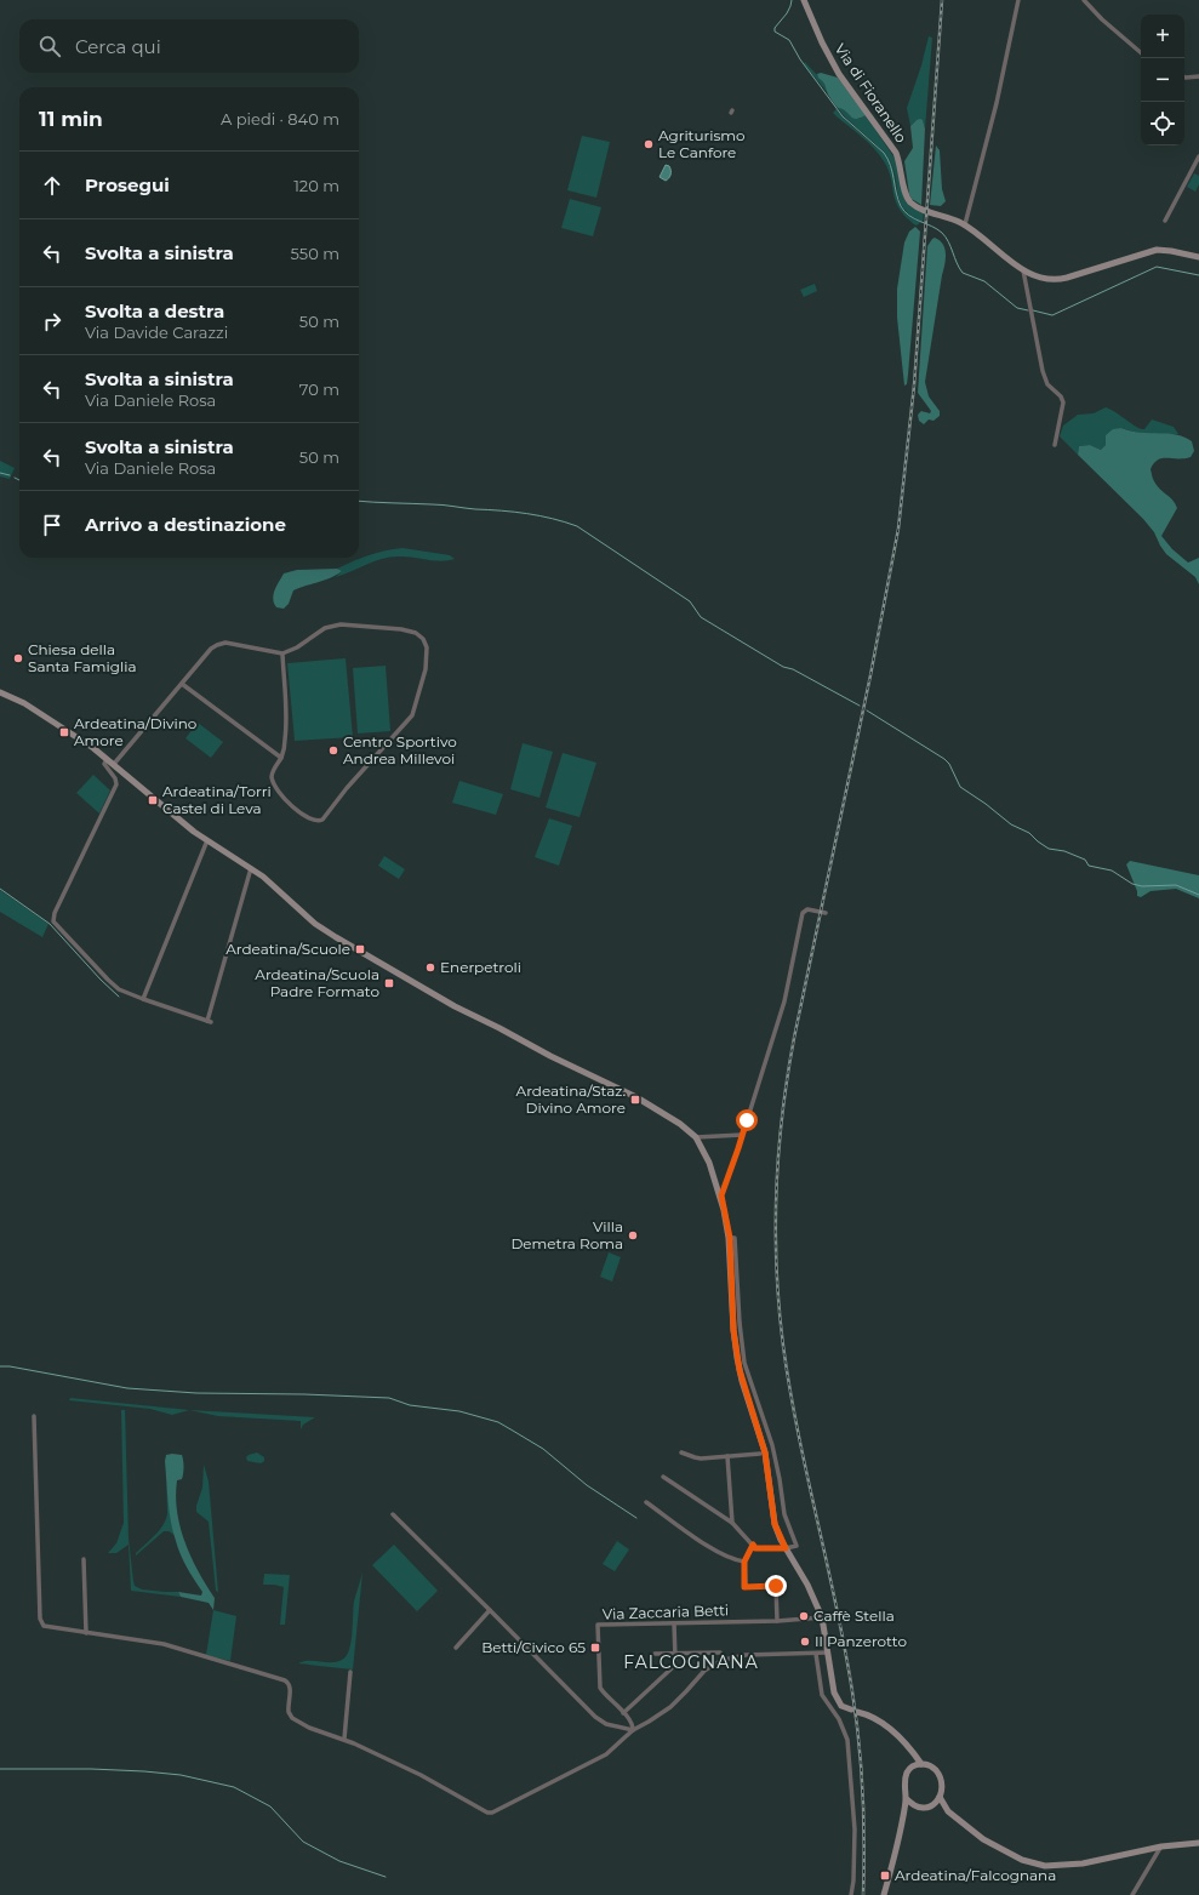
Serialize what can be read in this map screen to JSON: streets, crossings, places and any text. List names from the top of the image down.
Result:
{
  "streets": {
    "main road": ["Via di Fioranello"],
    "street": ["Via Zaccaria Betti"]
  },
  "districts": ["FALCOGNANA"],
  "places": {
    "other": [
      "Agriturismo Le Canfore",
      "Chiesa della Santa Famiglia",
      "Centro Sportivo Andrea Millevoi",
      "Enerpetroli",
      "Villa Demetra Roma",
      "Caffè Stella",
      "Il Panzerotto"
    ],
    "transit": [
      "Ardeatina/Divino Amore",
      "Ardeatina/Torri Castel di Leva",
      "Ardeatina/Scuole",
      "Ardeatina/Scuola Padre Formato",
      "Ardeatina/Staz. Divino Amore",
      "Betti/Civico 65",
      "Ardeatina/Falcognana"
    ]
  },
  "page": {
    "map_buttons": ["+", "−"],
    "search": "Cerca qui",
    "heading": ["11 min", "A piedi · 840 m"],
    "list": [
      ["Prosegui", "120 m"],
      ["Svolta a sinistra", "550 m"],
      ["Svolta a destra", "Via Davide Carazzi", "50 m"],
      ["Svolta a sinistra", "Via Daniele Rosa", "70 m"],
      ["Svolta a sinistra", "Via Daniele Rosa", "50 m"],
      "Arrivo a destinazione"
    ]
  }
}
